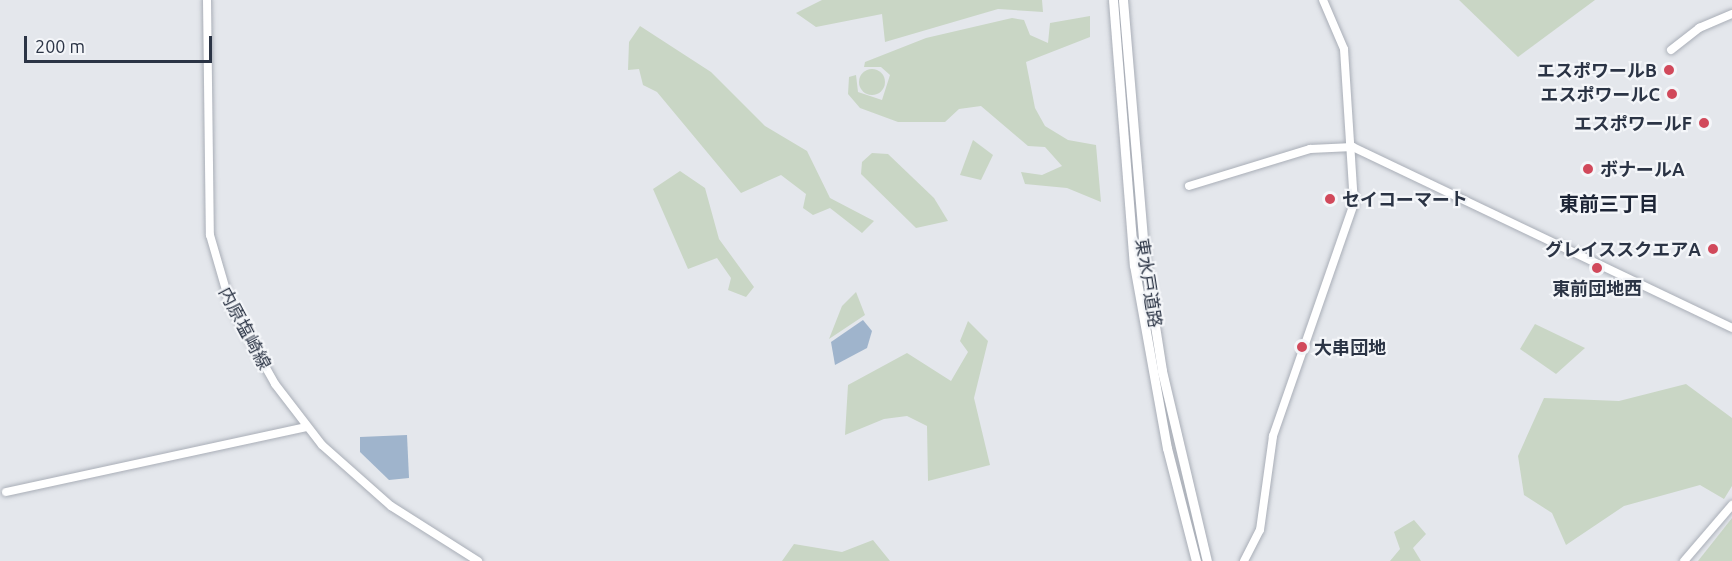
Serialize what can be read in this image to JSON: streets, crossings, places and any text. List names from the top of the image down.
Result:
{
  "streets": {
    "highway": ["東水戸道路"],
    "main road": ["内原塩崎線"]
  },
  "districts": ["東前三丁目"],
  "places": [
    "エスポワールB",
    "エスポワールC",
    "エスポワールF",
    "ボナールA",
    "セイコーマート",
    "グレイススクエアA",
    "東前団地西",
    "大串団地"
  ],
  "scale_bar": "200 m"
}
